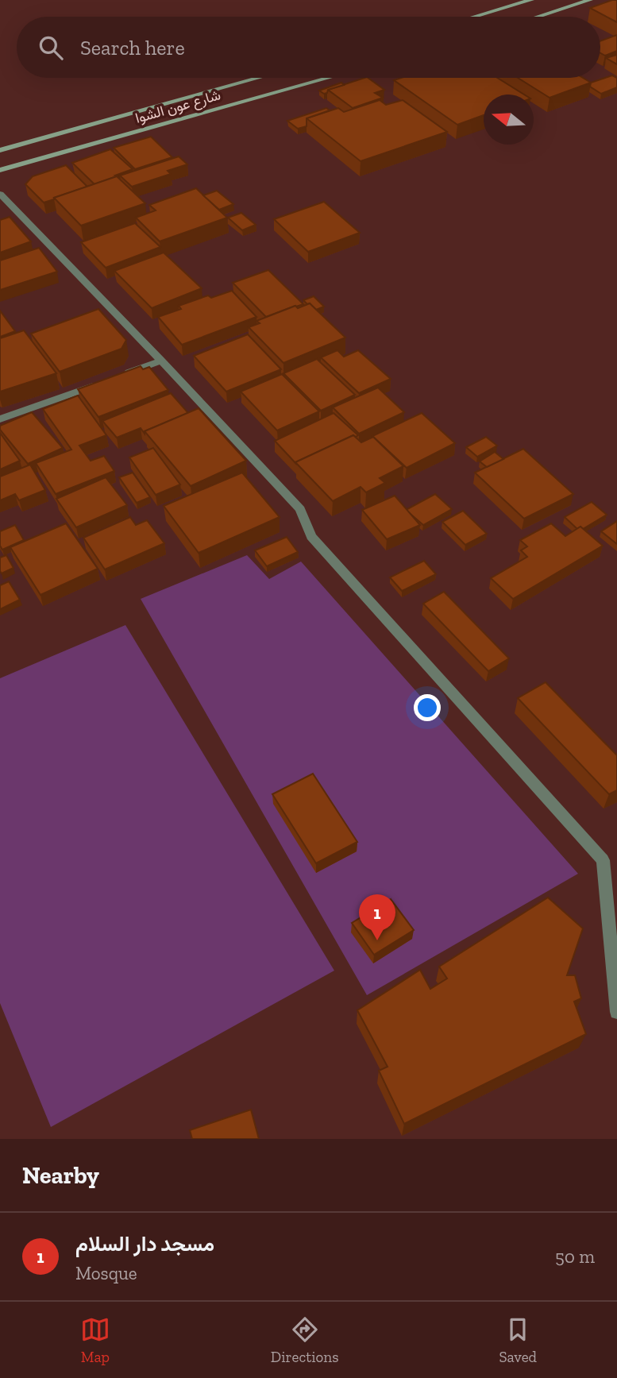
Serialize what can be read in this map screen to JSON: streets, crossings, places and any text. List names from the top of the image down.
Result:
{
  "streets": {
    "main road": ["شارع عون الشوا"]
  },
  "north": "left",
  "page": {
    "search": "Search here",
    "pins": "1",
    "heading": "Nearby",
    "list": [
      {
        "mark": "1",
        "name": "مسجد دار السلام",
        "note": "Mosque",
        "value": "50 m"
      }
    ],
    "nav": ["Map", "Directions", "Saved"]
  }
}
